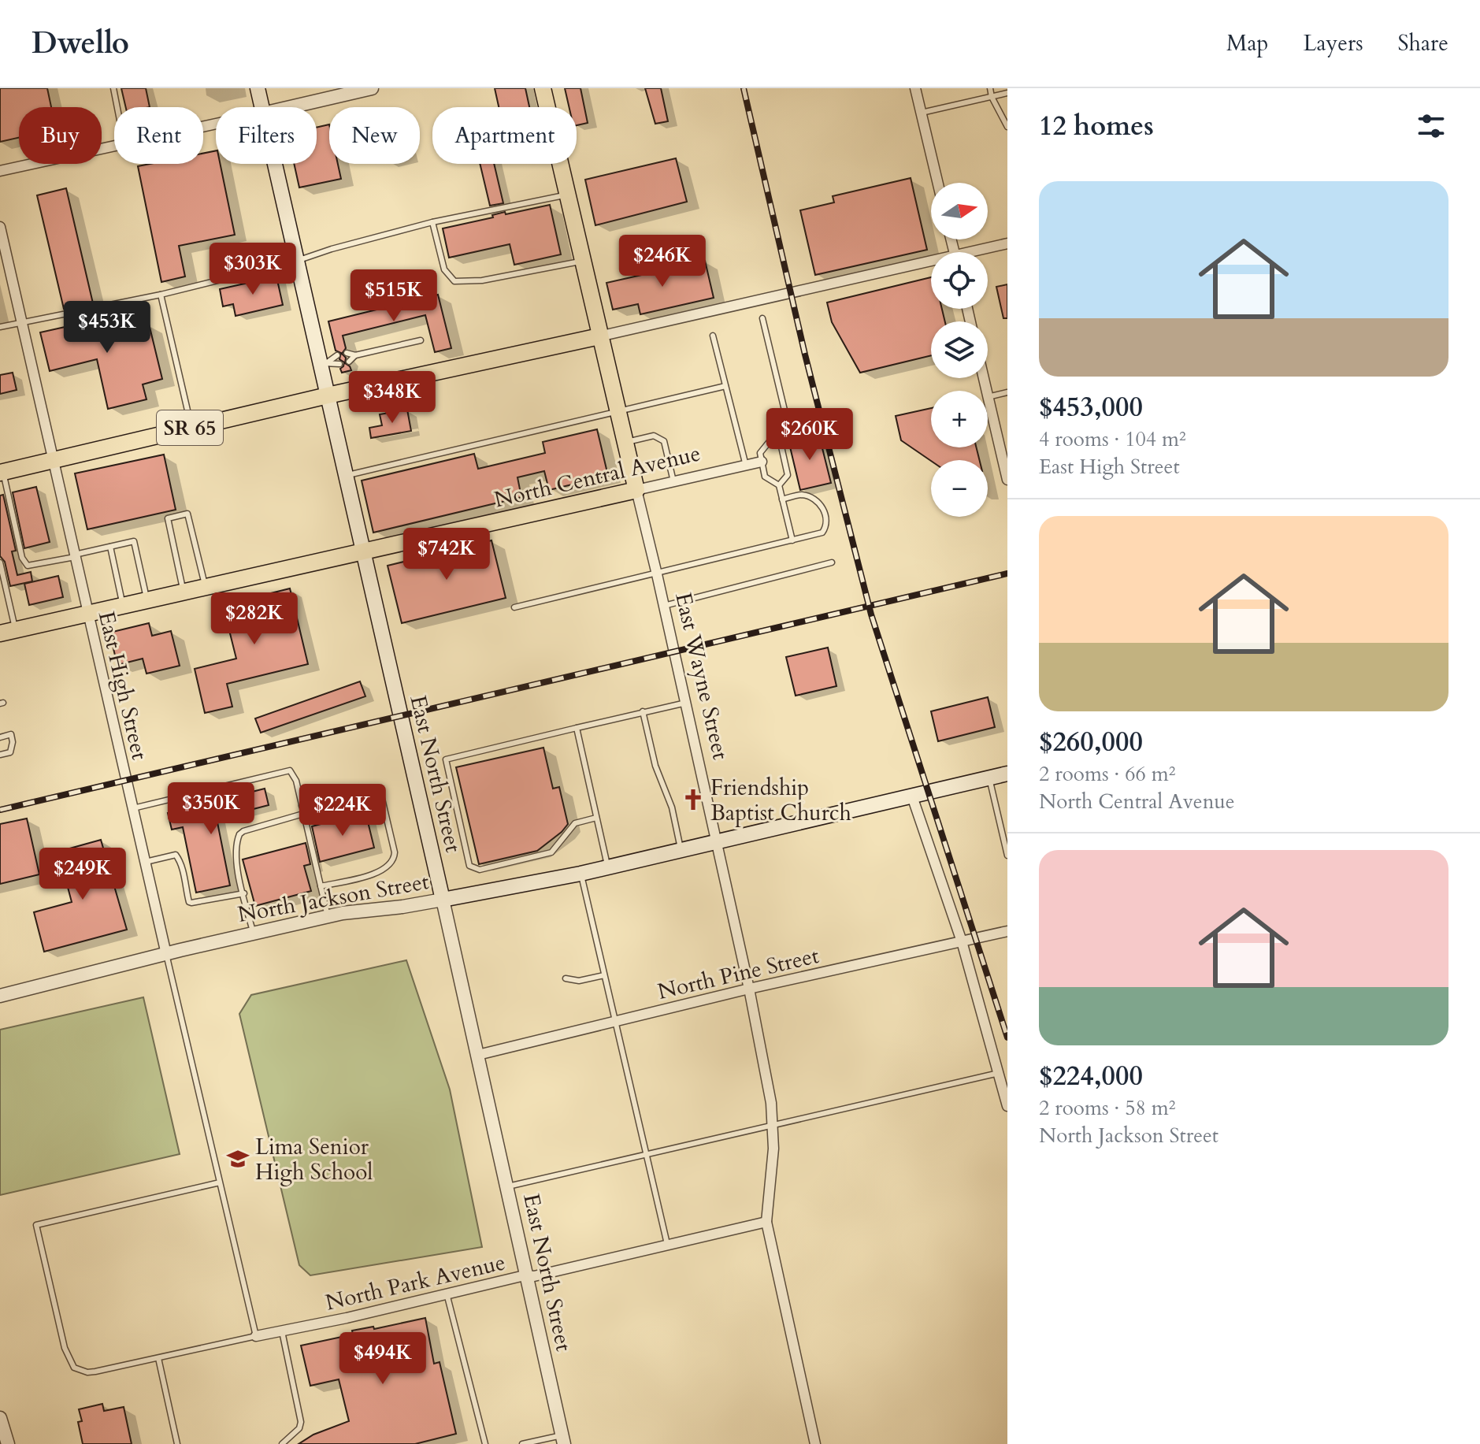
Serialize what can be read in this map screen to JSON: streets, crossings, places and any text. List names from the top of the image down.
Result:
{
  "streets": {
    "main road": [
      "SR 65",
      "North Central Avenue",
      "East Wayne Street",
      "East North Street",
      "North Jackson Street"
    ],
    "street": ["East High Street", "North Pine Street", "North Park Avenue"]
  },
  "crossings": [
    ["SR 65", "East Wayne Street"],
    ["SR 65", "East High Street"],
    ["SR 65", "East North Street"],
    ["North Central Avenue", "East Wayne Street"],
    ["North Central Avenue", "East High Street"],
    ["North Central Avenue", "East North Street"],
    ["East Wayne Street", "North Jackson Street"],
    ["East Wayne Street", "North Pine Street"],
    ["East Wayne Street", "North Park Avenue"],
    ["East High Street", "North Jackson Street"],
    ["East High Street", "North Park Avenue"],
    ["East North Street", "North Jackson Street"],
    ["East North Street", "North Pine Street"],
    ["East North Street", "North Park Avenue"]
  ],
  "places": {
    "church": ["Friendship Baptist Church"],
    "school or university": ["Lima Senior High School"]
  },
  "north": "right",
  "page": {
    "header": "Dwello",
    "nav": ["Map", "Layers", "Share"],
    "heading": "12 homes",
    "chip": [
      "Buy",
      "Rent",
      "Filters",
      "New",
      "Apartment"
    ],
    "list": [
      {
        "name": "$453,000",
        "note": "4 rooms · 104 m² · East High Street"
      },
      {
        "name": "$260,000",
        "note": "2 rooms · 66 m² · North Central Avenue"
      },
      {
        "name": "$224,000",
        "note": "2 rooms · 58 m² · North Jackson Street"
      }
    ],
    "map_buttons": ["+", "−"],
    "price": [
      "$246K",
      "$303K",
      "$515K",
      "$453K",
      "$348K",
      "$260K",
      "$742K",
      "$282K",
      "$350K",
      "$224K",
      "$249K",
      "$494K"
    ]
  }
}
